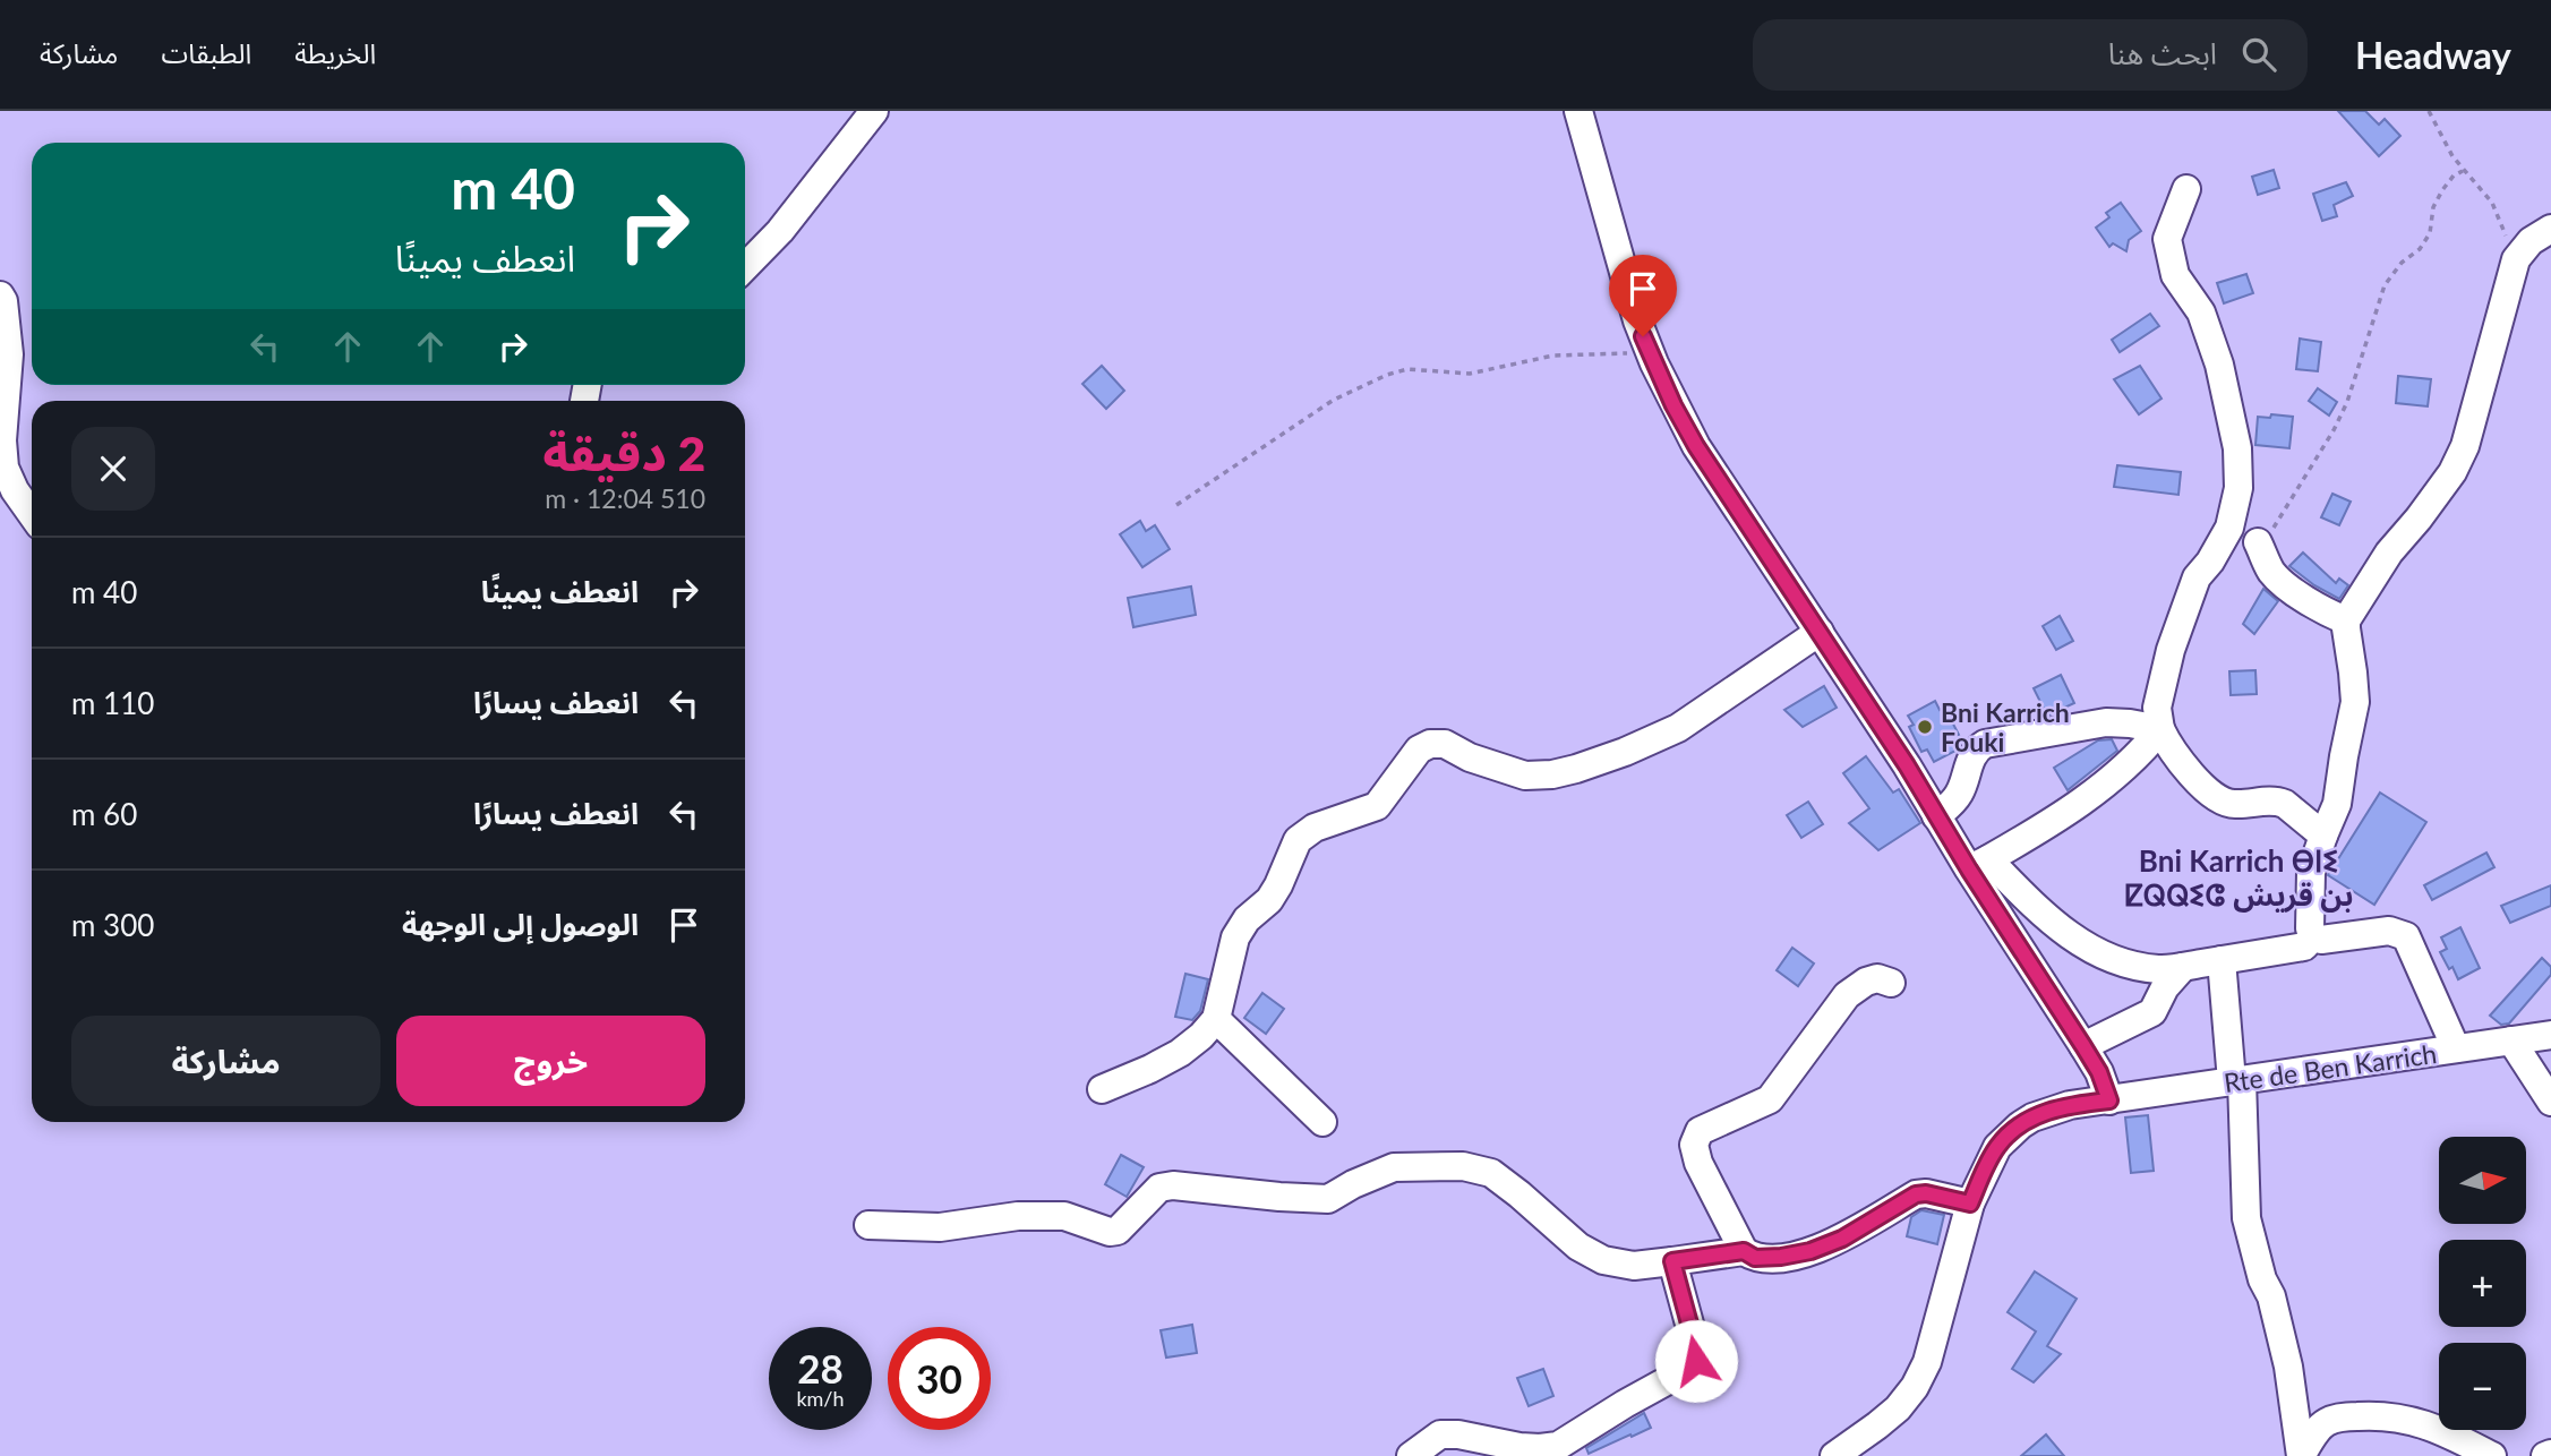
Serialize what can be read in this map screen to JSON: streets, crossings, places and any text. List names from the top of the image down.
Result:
{
  "streets": {
    "street": ["Rte de Ben Karrich"]
  },
  "districts": ["Bni Karrich ⴱⵏⵉ ⵇⵕⵕⵉⵛ بن قريش"],
  "places": ["Bni Karrich Fouki"],
  "north": "right",
  "page": {
    "header": "Headway",
    "search": "ابحث هنا",
    "nav": ["الخريطة", "الطبقات", "مشاركة"],
    "turn": ["40 m", "انعطف يمينًا"],
    "heading": ["2 دقيقة", "510 m · 12:04"],
    "list": [
      {
        "name": "انعطف يمينًا",
        "value": "40 m"
      },
      {
        "name": "انعطف يسارًا",
        "value": "110 m"
      },
      {
        "name": "انعطف يسارًا",
        "value": "60 m"
      },
      {
        "name": "الوصول إلى الوجهة",
        "value": "300 m"
      }
    ],
    "buttons": ["خروج", "مشاركة"],
    "map_buttons": ["+", "−"],
    "speed": "28 km/h",
    "limit": "30"
  }
}
